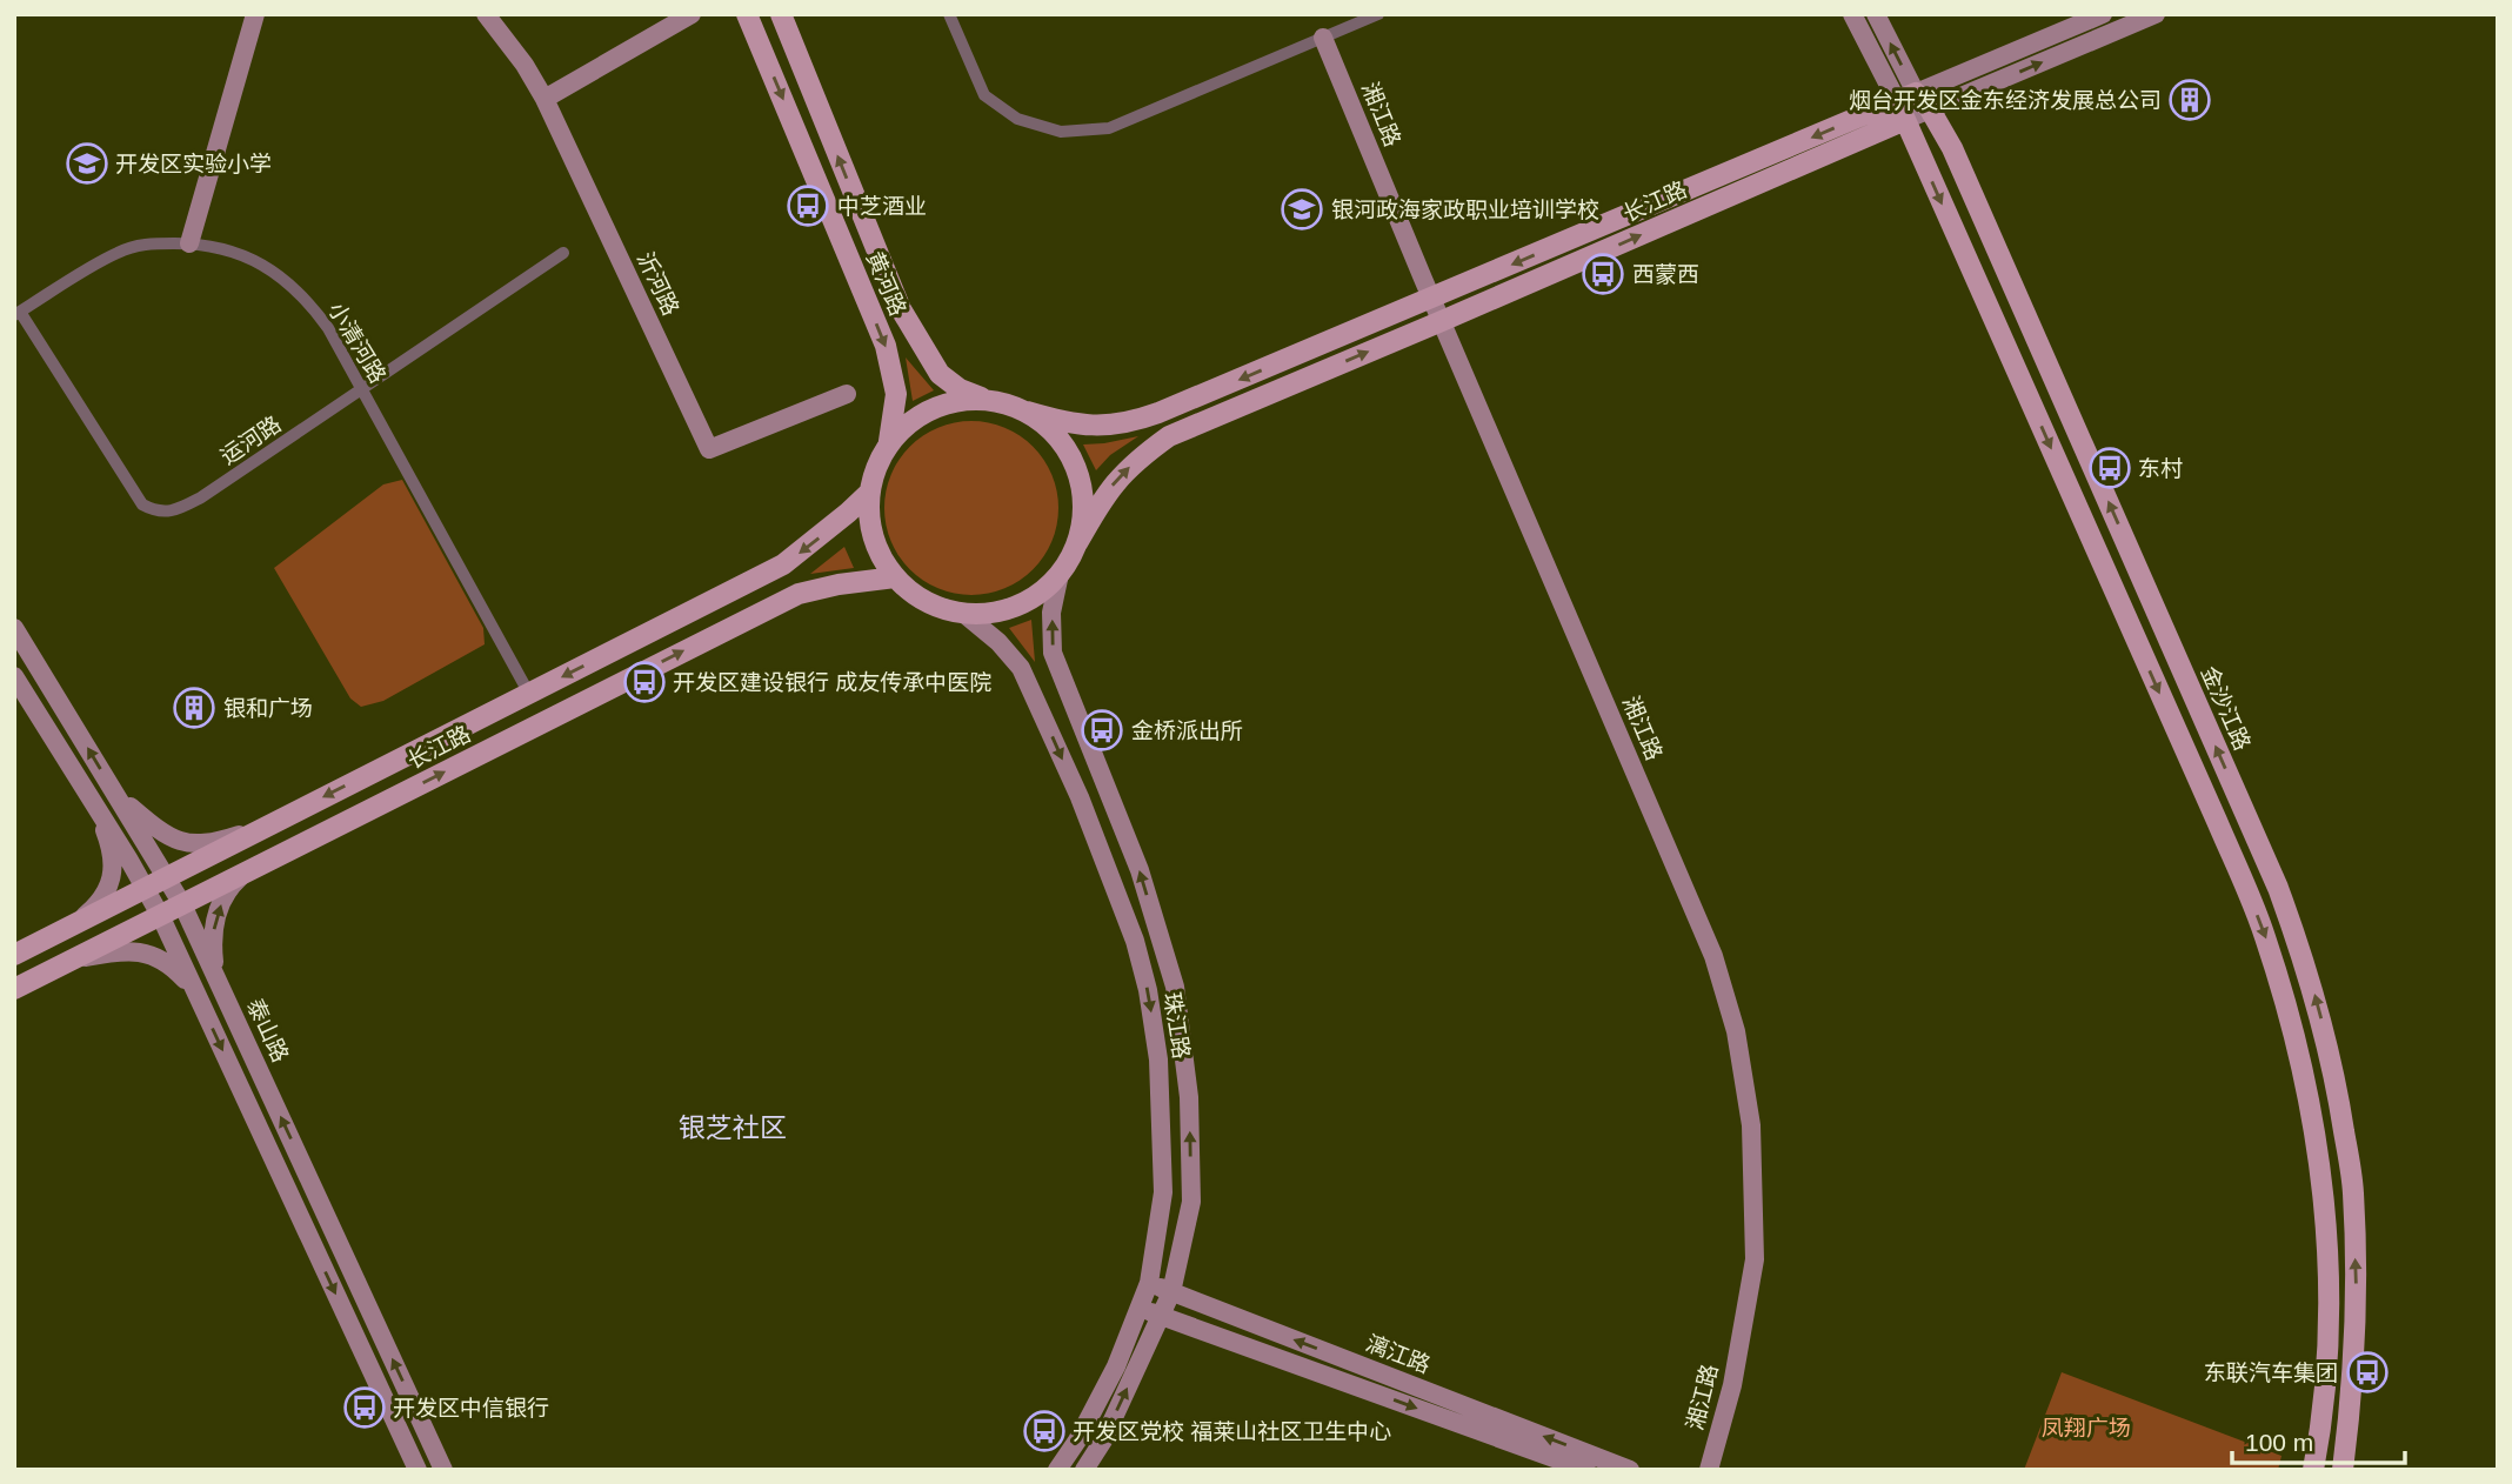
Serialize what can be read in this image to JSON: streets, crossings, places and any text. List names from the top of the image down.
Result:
{
  "streets": {
    "main road": [
      "湘江路",
      "长江路",
      "沂河路",
      "黄河路",
      "金沙江路",
      "珠江路",
      "泰山路",
      "漓江路"
    ],
    "street": ["小清河路", "运河路"]
  },
  "crossings": [
    ["湘江路", "长江路"],
    ["长江路", "黄河路"],
    ["长江路", "小清河路"],
    ["长江路", "金沙江路"],
    ["长江路", "珠江路"],
    ["长江路", "泰山路"],
    ["黄河路", "珠江路"],
    ["小清河路", "运河路"],
    ["珠江路", "漓江路"]
  ],
  "districts": ["银芝社区"],
  "parks": ["凤翔广场"],
  "places": {
    "building": ["烟台开发区金东经济发展总公司", "银和广场"],
    "school or university": ["开发区实验小学", "银河政海家政职业培训学校"],
    "bus stop": [
      "中芝酒业",
      "西蒙西",
      "东村",
      "开发区建设银行 成友传承中医院",
      "金桥派出所",
      "东联汽车集团",
      "开发区中信银行",
      "开发区党校 福莱山社区卫生中心"
    ]
  },
  "scale_bar": "100 m"
}
